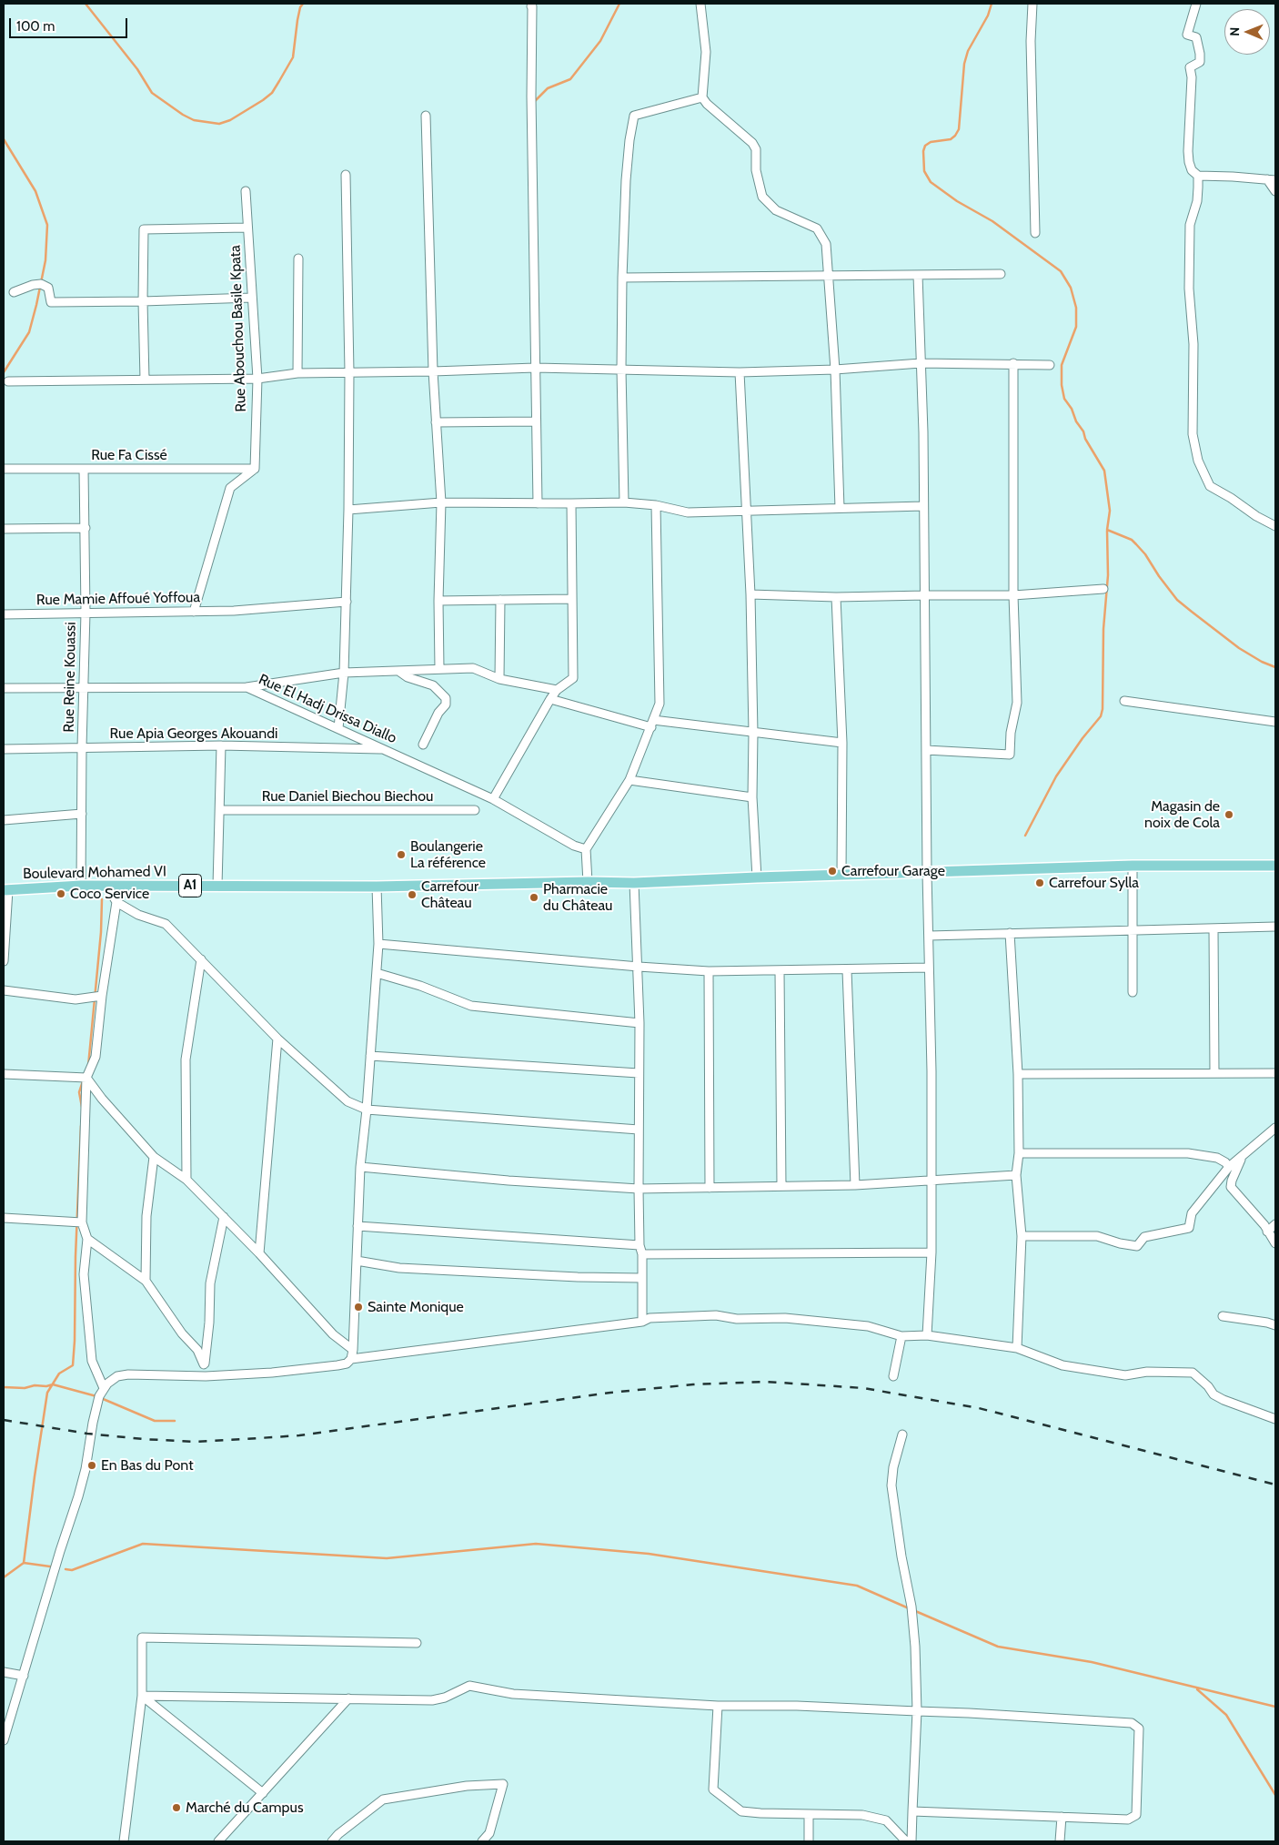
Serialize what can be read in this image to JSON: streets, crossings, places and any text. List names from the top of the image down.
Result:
{
  "streets": {
    "main road": ["Boulevard Mohamed VI", "A1"],
    "street": [
      "Rue Abouchou Basile Kpata",
      "Rue Fa Cissé",
      "Rue Mamie Affoué Yoffoua",
      "Rue Reine Kouassi",
      "Rue El Hadj Drissa Diallo",
      "Rue Apia Georges Akouandi",
      "Rue Daniel Biechou Biechou"
    ]
  },
  "crossings": [
    ["Rue Abouchou Basile Kpata", "Rue Fa Cissé"],
    ["Rue Fa Cissé", "Rue Reine Kouassi"],
    ["Rue Mamie Affoué Yoffoua", "Rue Reine Kouassi"],
    ["Rue Reine Kouassi", "Rue El Hadj Drissa Diallo"],
    ["Rue Reine Kouassi", "Rue Apia Georges Akouandi"],
    ["Rue Reine Kouassi", "Boulevard Mohamed VI"],
    ["Rue El Hadj Drissa Diallo", "Rue Apia Georges Akouandi"],
    ["Boulevard Mohamed VI", "A1"]
  ],
  "places": [
    "Magasin de noix de Cola",
    "Boulangerie La référence",
    "Carrefour Garage",
    "Carrefour Sylla",
    "Coco Service",
    "Carrefour Château",
    "Pharmacie du Château",
    "Sainte Monique",
    "En Bas du Pont",
    "Marché du Campus"
  ],
  "scale_bar": "100 m",
  "north": "left"
}
